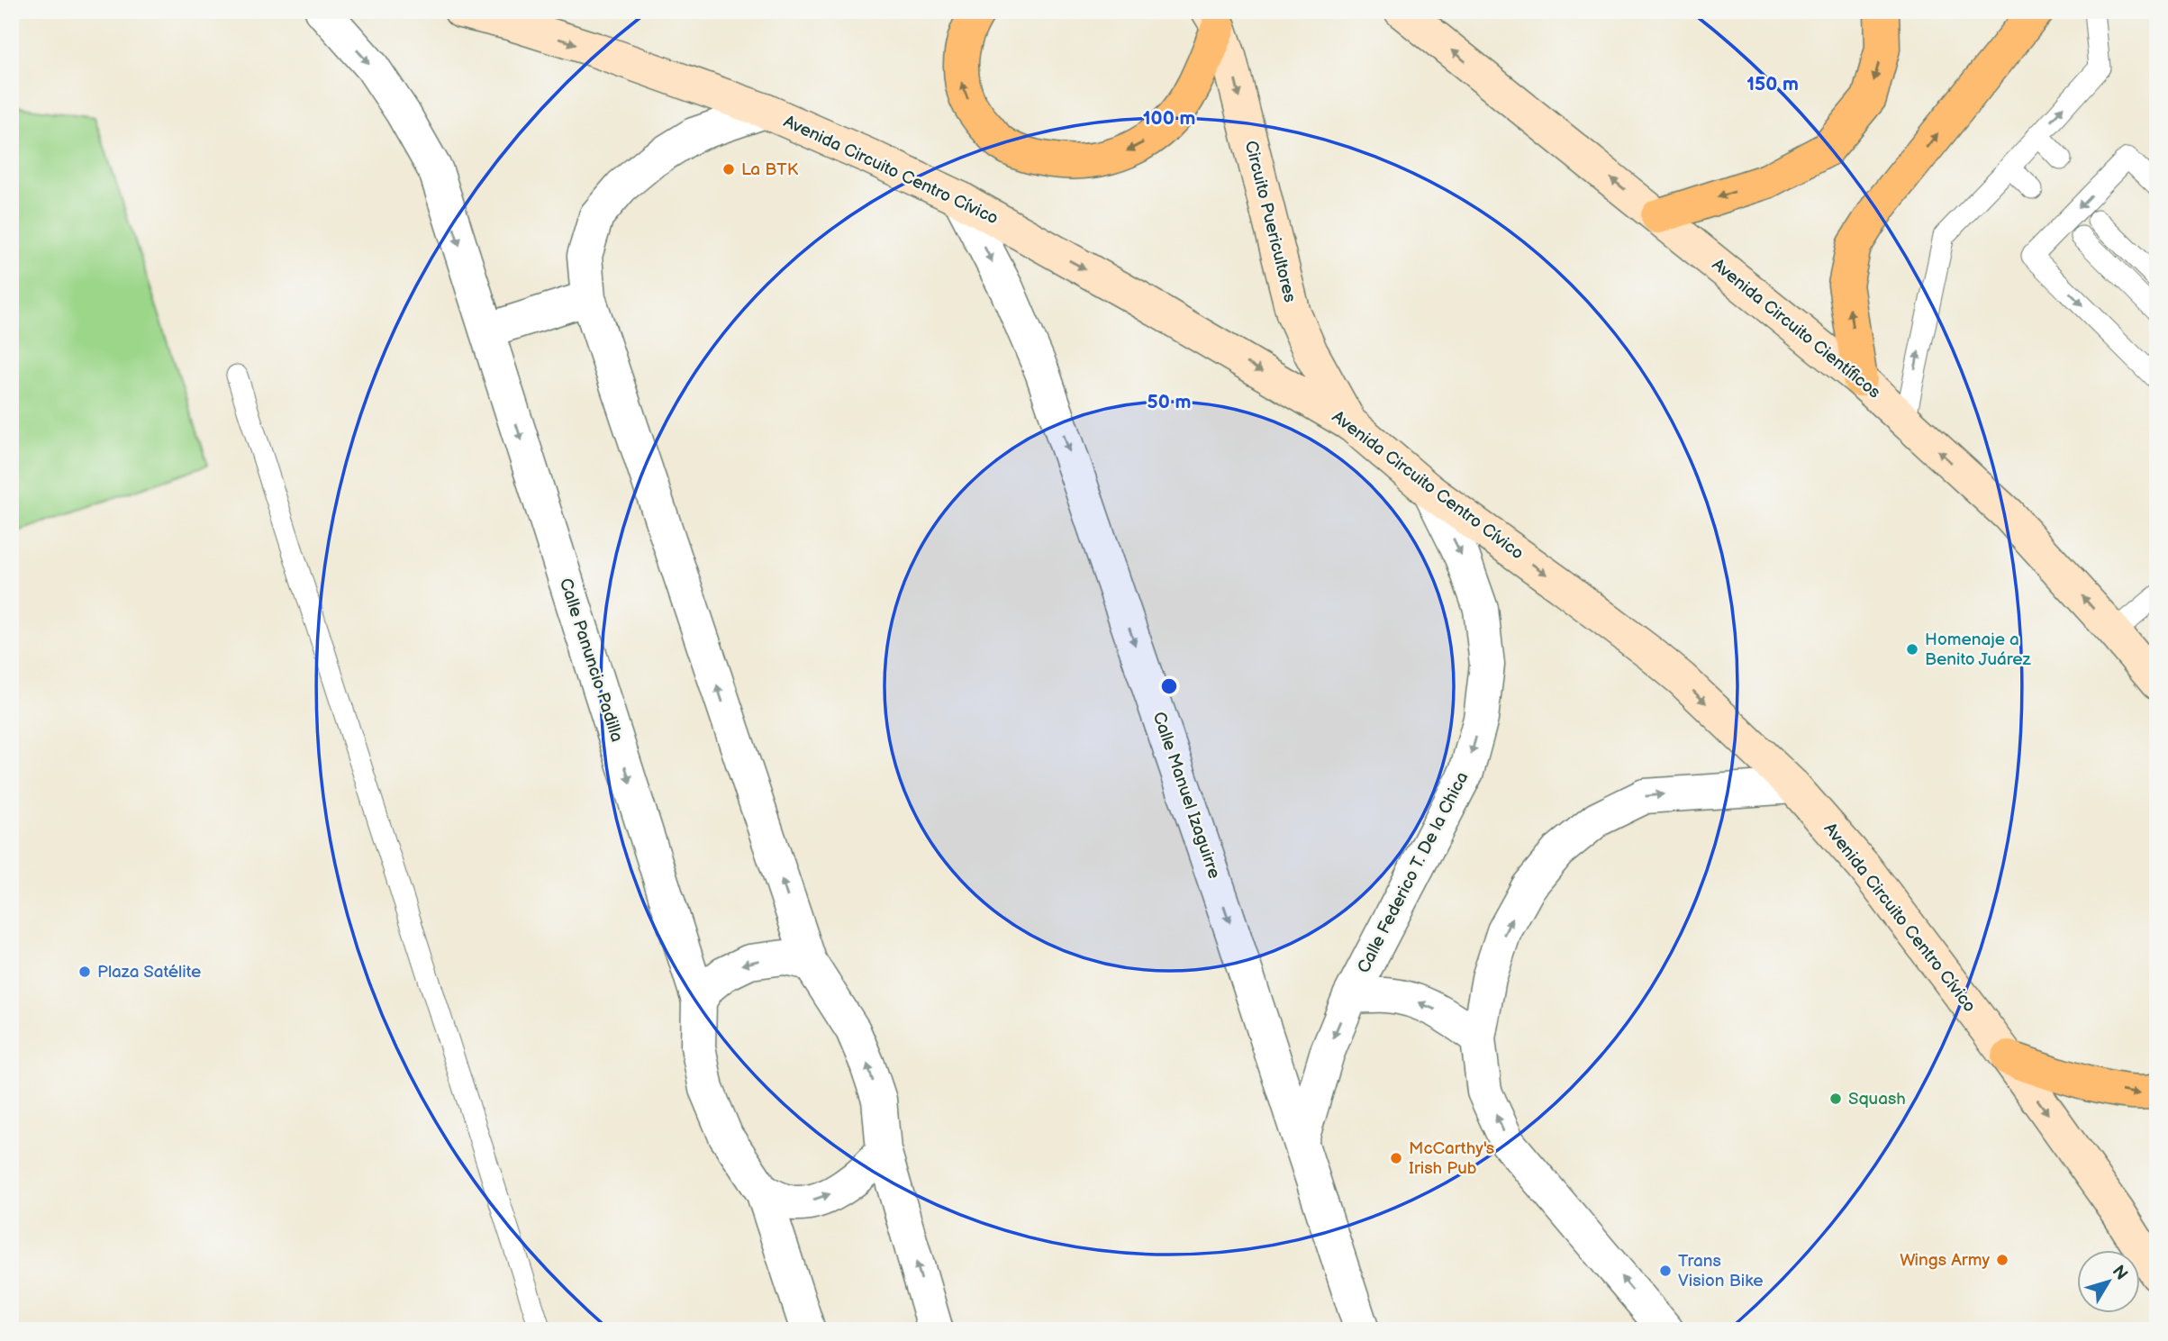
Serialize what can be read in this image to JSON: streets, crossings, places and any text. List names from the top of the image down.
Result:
{
  "streets": {
    "main road": ["Avenida Circuito Centro Cívico", "Circuito Puericultores", "Avenida Circuito Científicos"],
    "street": ["Calle Panuncio Padilla", "Calle Manuel Izaguirre", "Calle Federico T. De la Chica"]
  },
  "crossings": [
    ["Avenida Circuito Centro Cívico", "Circuito Puericultores"],
    ["Avenida Circuito Centro Cívico", "Calle Manuel Izaguirre"],
    ["Avenida Circuito Centro Cívico", "Calle Federico T. De la Chica"],
    ["Calle Manuel Izaguirre", "Calle Federico T. De la Chica"]
  ],
  "one_way": [
    "Avenida Circuito Centro Cívico",
    "Circuito Puericultores",
    "Avenida Circuito Científicos",
    "Calle Manuel Izaguirre",
    "Calle Federico T. De la Chica"
  ],
  "places": [
    "La BTK",
    "Homenaje a Benito Juárez",
    "Plaza Satélite",
    "Squash",
    "McCarthy's Irish Pub",
    "Wings Army",
    "Trans Vision Bike"
  ],
  "north": "top right",
  "rings": ["150 m", "100 m", "50 m"]
}
